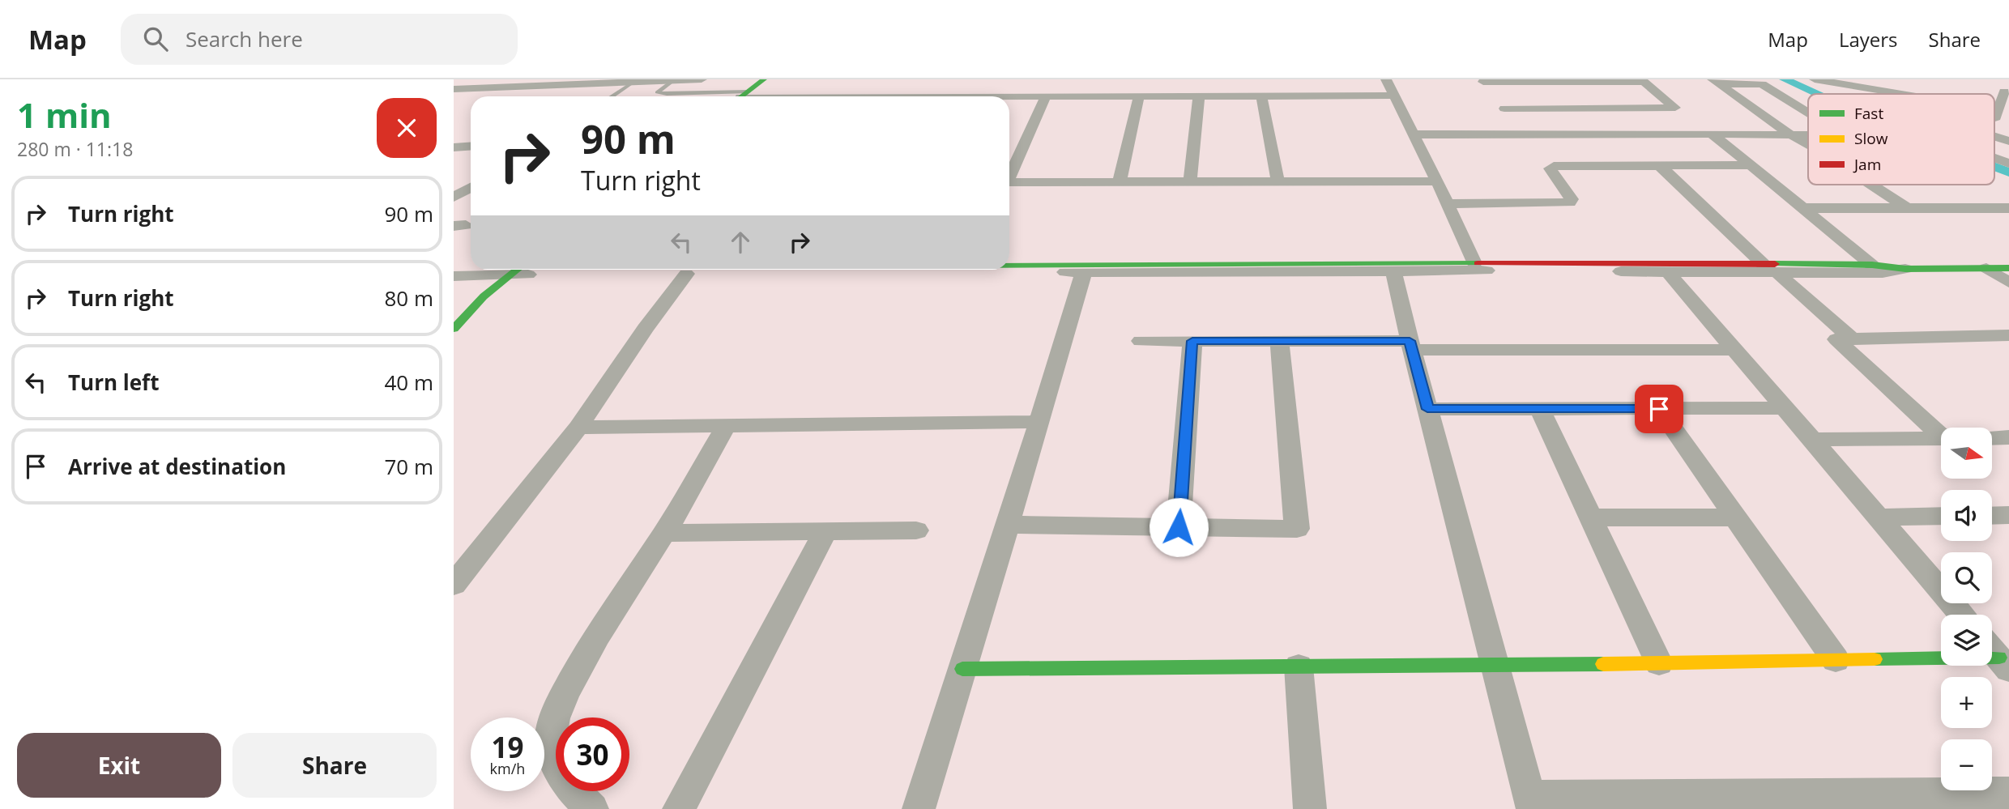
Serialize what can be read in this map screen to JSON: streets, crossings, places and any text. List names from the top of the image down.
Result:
{
  "legend": ["Fast", "Slow", "Jam"],
  "north": "right",
  "page": {
    "header": "Map",
    "search": "Search here",
    "nav": ["Map", "Layers", "Share"],
    "heading": ["1 min", "280 m · 11:18"],
    "turn": ["90 m", "Turn right"],
    "list": [
      {
        "name": "Turn right",
        "value": "90 m"
      },
      {
        "name": "Turn right",
        "value": "80 m"
      },
      {
        "name": "Turn left",
        "value": "40 m"
      },
      {
        "name": "Arrive at destination",
        "value": "70 m"
      }
    ],
    "map_buttons": ["+", "−"],
    "speed": "19 km/h",
    "limit": "30",
    "buttons": ["Exit", "Share"]
  }
}
